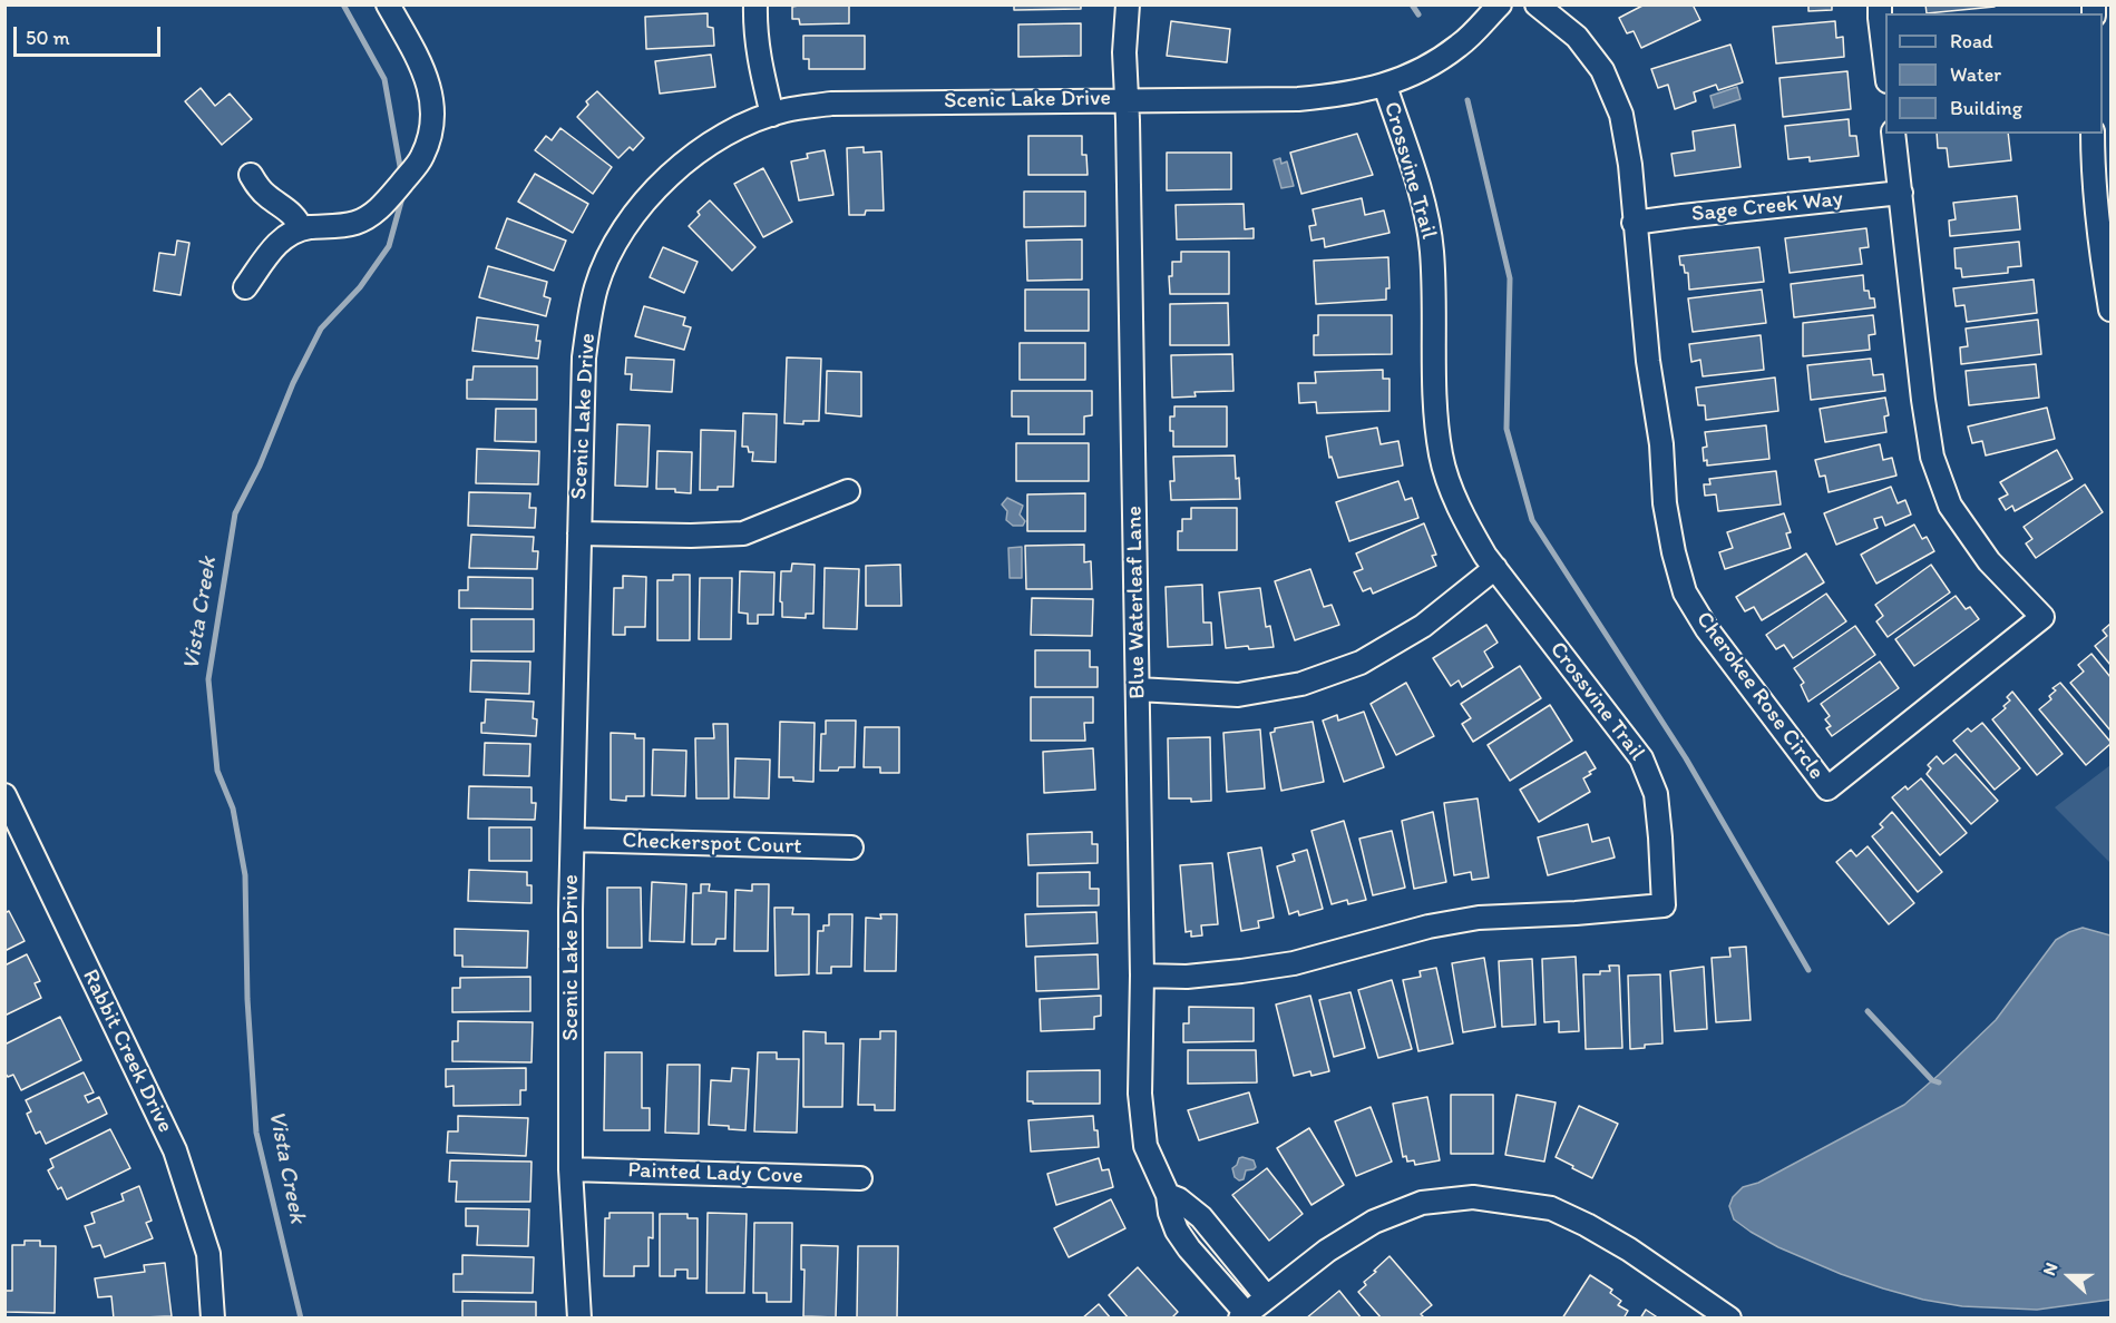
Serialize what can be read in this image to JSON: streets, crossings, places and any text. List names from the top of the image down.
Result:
{
  "streets": {
    "street": [
      "Scenic Lake Drive",
      "Crossvine Trail",
      "Sage Creek Way",
      "Blue Waterleaf Lane",
      "Cherokee Rose Circle",
      "Checkerspot Court",
      "Rabbit Creek Drive",
      "Painted Lady Cove"
    ]
  },
  "crossings": [
    ["Scenic Lake Drive", "Crossvine Trail"],
    ["Scenic Lake Drive", "Blue Waterleaf Lane"],
    ["Scenic Lake Drive", "Checkerspot Court"],
    ["Scenic Lake Drive", "Painted Lady Cove"],
    ["Crossvine Trail", "Blue Waterleaf Lane"],
    ["Sage Creek Way", "Cherokee Rose Circle"]
  ],
  "water": ["Vista Creek"],
  "legend": ["Road", "Water", "Building"],
  "scale_bar": "50 m",
  "north": "left"
}
